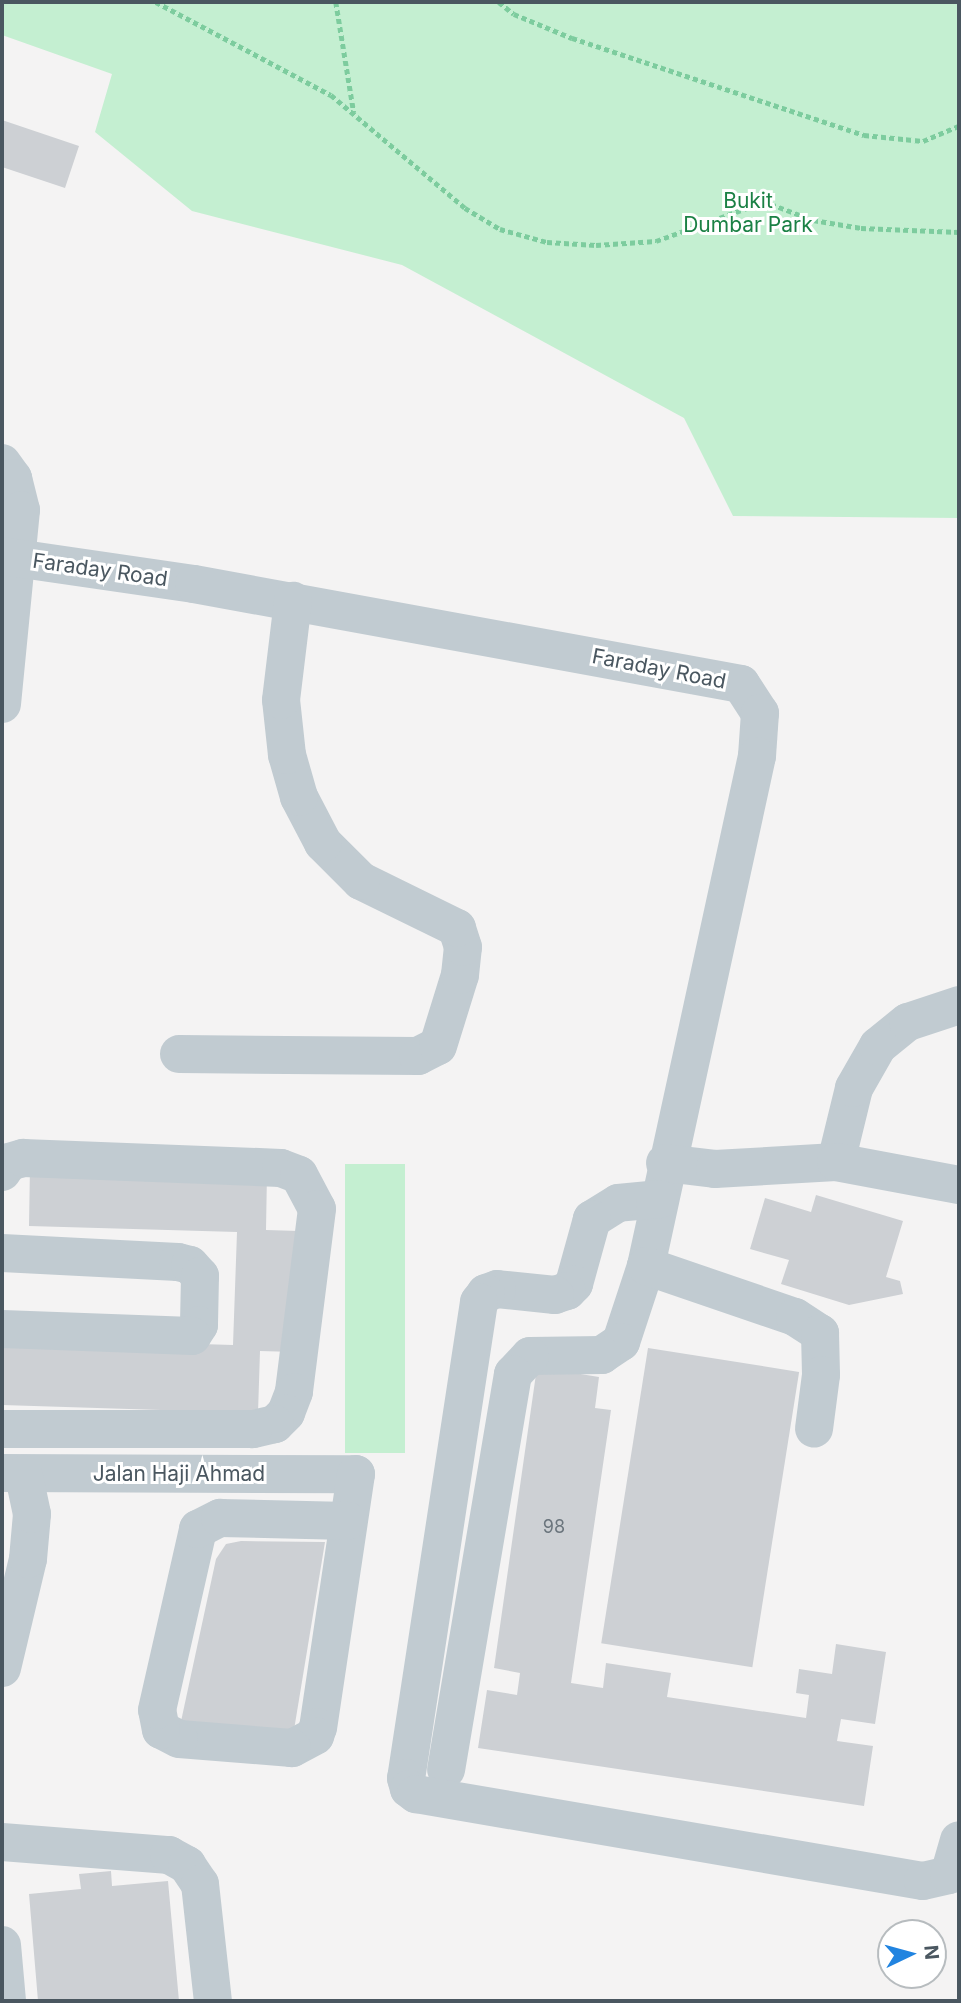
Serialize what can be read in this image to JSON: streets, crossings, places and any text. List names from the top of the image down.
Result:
{
  "streets": {
    "street": ["Faraday Road", "Jalan Haji Ahmad"]
  },
  "parks": ["Bukit Dumbar Park"],
  "house_numbers": ["98"],
  "north": "right"
}
